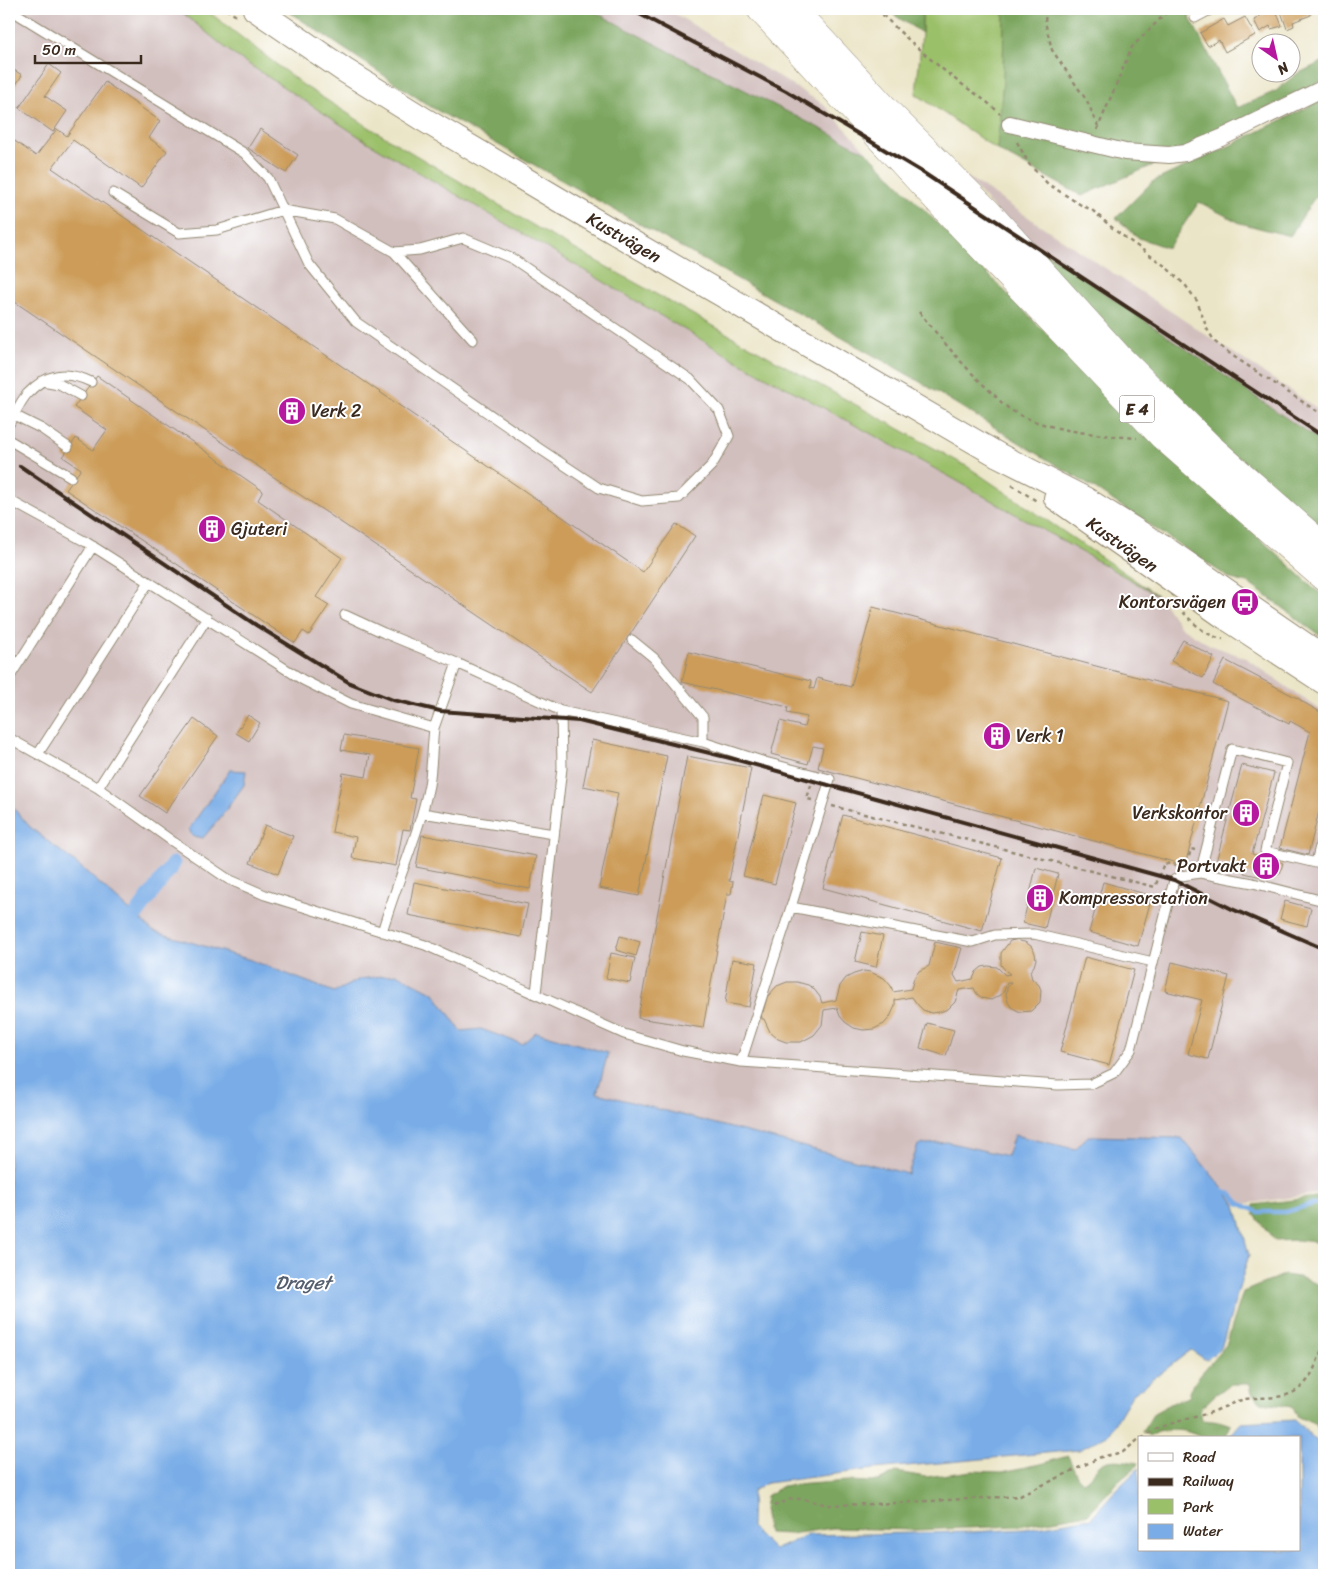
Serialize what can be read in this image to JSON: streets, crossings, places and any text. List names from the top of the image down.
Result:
{
  "streets": {
    "highway": ["E 4"],
    "main road": ["Kustvägen"]
  },
  "water": ["Draget"],
  "places": {
    "building": [
      "Verk 2",
      "Gjuteri",
      "Verk 1",
      "Verkskontor",
      "Portvakt",
      "Kompressorstation"
    ],
    "bus stop": ["Kontorsvägen"]
  },
  "legend": [
    "Road",
    "Railway",
    "Park",
    "Water"
  ],
  "scale_bar": "50 m",
  "north": "bottom right"
}
